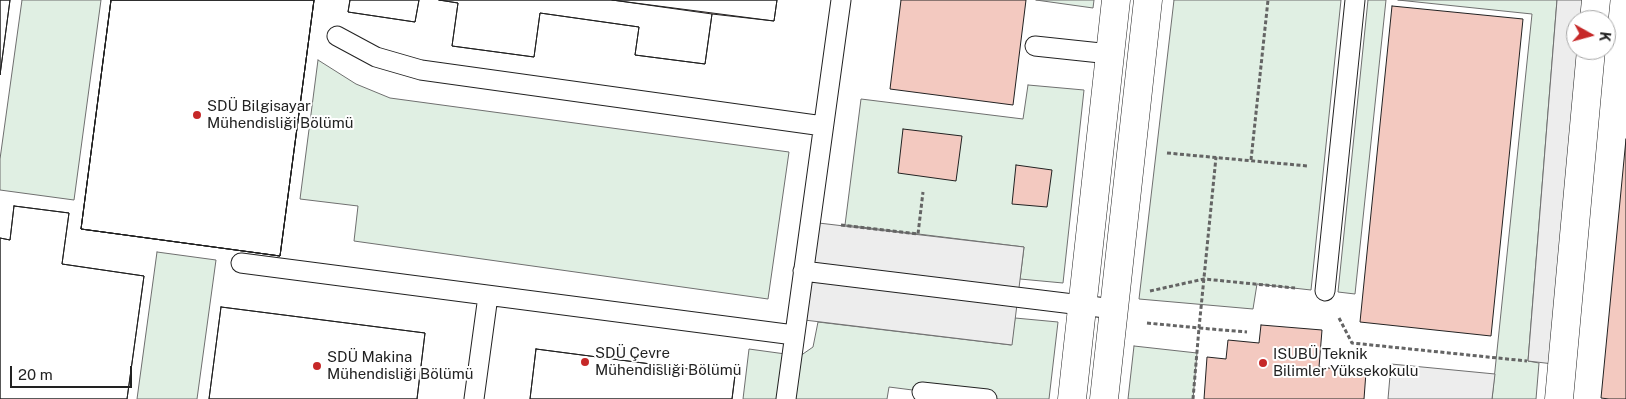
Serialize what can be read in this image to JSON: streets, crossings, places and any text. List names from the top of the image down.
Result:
{
  "places": [
    "SDÜ Bilgisayar Mühendisliği Bölümü",
    "SDÜ Çevre Mühendisliği Bölümü",
    "ISUBÜ Teknik Bilimler Yüksekokulu",
    "SDÜ Makina Mühendisliği Bölümü"
  ],
  "scale_bar": "20 m",
  "north": "right"
}
